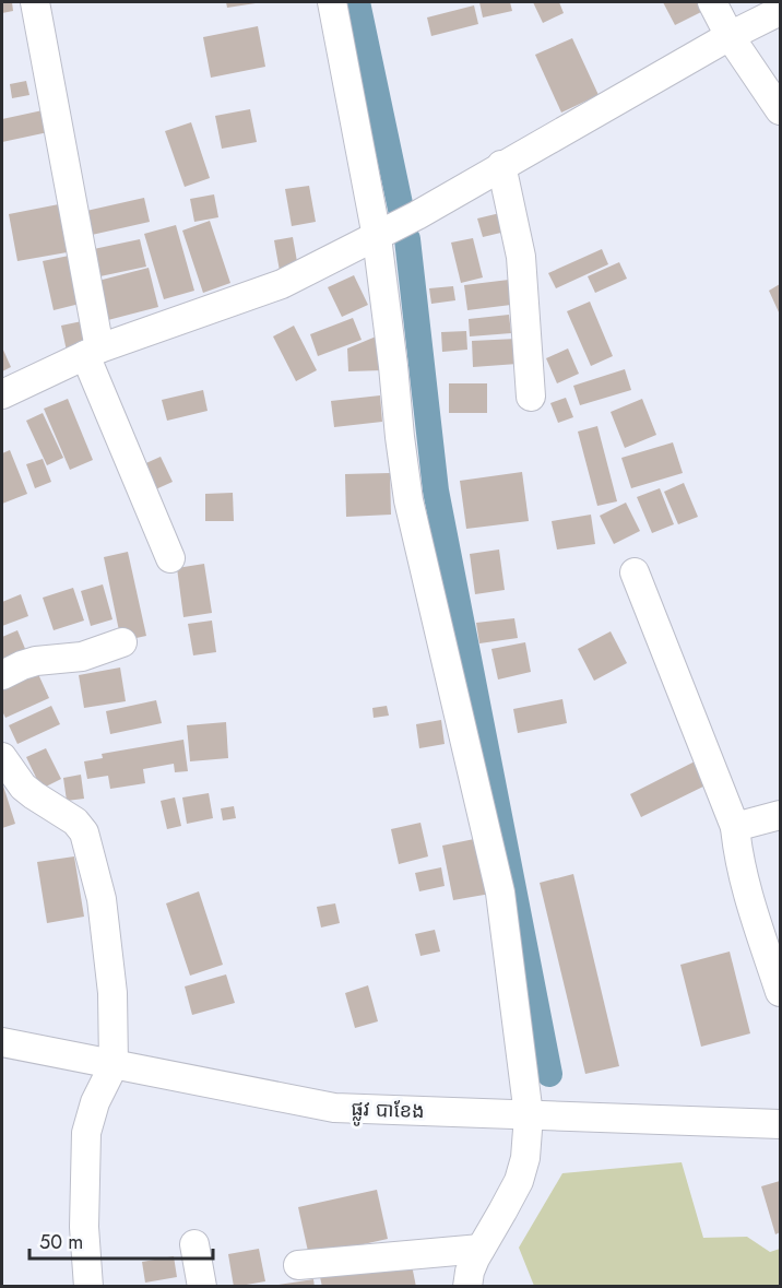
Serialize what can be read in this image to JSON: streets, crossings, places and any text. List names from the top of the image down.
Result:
{
  "streets": {
    "street": ["ផ្លូវ បាខែង"]
  },
  "scale_bar": "50 m"
}
